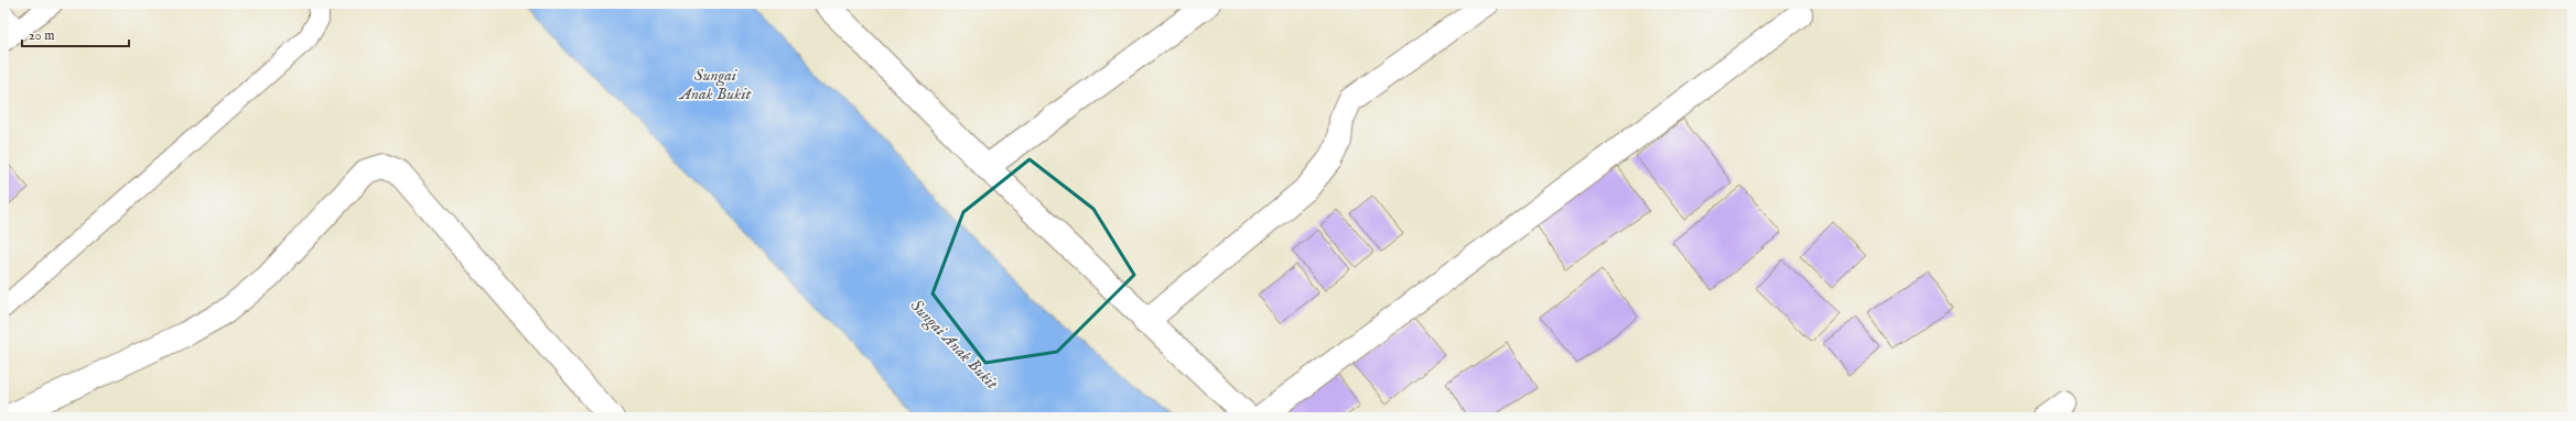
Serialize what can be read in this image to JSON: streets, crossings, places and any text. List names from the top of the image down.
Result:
{
  "water": ["Sungai Anak Bukit"],
  "scale_bar": "20 m"
}
